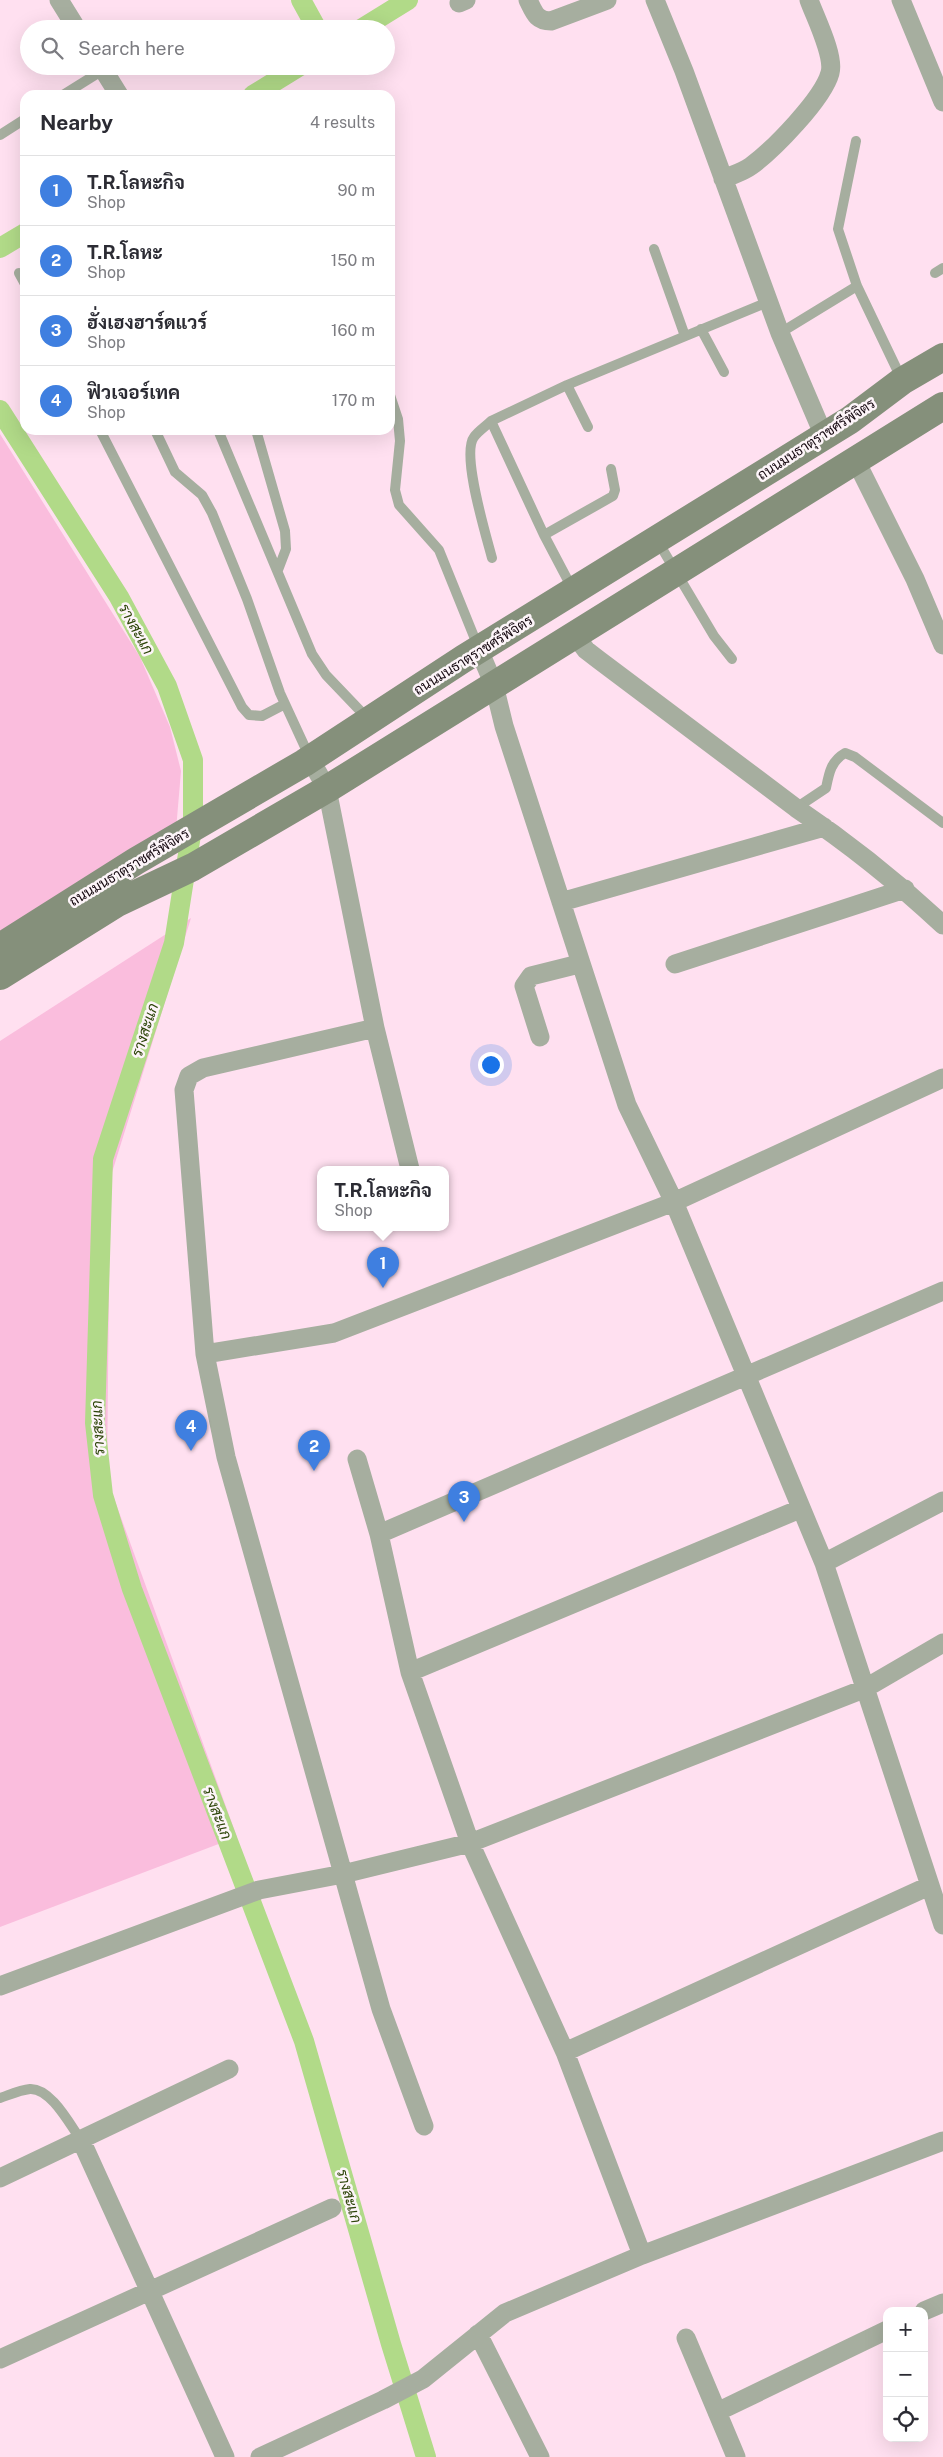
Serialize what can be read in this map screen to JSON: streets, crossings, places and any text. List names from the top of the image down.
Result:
{
  "streets": {
    "street": ["ถนนมนธาตุราชศรีพิจิตร"]
  },
  "water": ["รางสะแก"],
  "page": {
    "search": "Search here",
    "heading": ["Nearby", "4 results"],
    "list": [
      {
        "mark": "1",
        "name": "T.R.โลหะกิจ",
        "note": "Shop",
        "value": "90 m"
      },
      {
        "mark": "2",
        "name": "T.R.โลหะ",
        "note": "Shop",
        "value": "150 m"
      },
      {
        "mark": "3",
        "name": "ฮั่งเฮงฮาร์ดแวร์",
        "note": "Shop",
        "value": "160 m"
      },
      {
        "mark": "4",
        "name": "ฟิวเจอร์เทค",
        "note": "Shop",
        "value": "170 m"
      }
    ],
    "popup": ["T.R.โลหะกิจ", "Shop"],
    "pins": [
      "1",
      "4",
      "2",
      "3"
    ],
    "map_buttons": ["+", "−"]
  }
}
